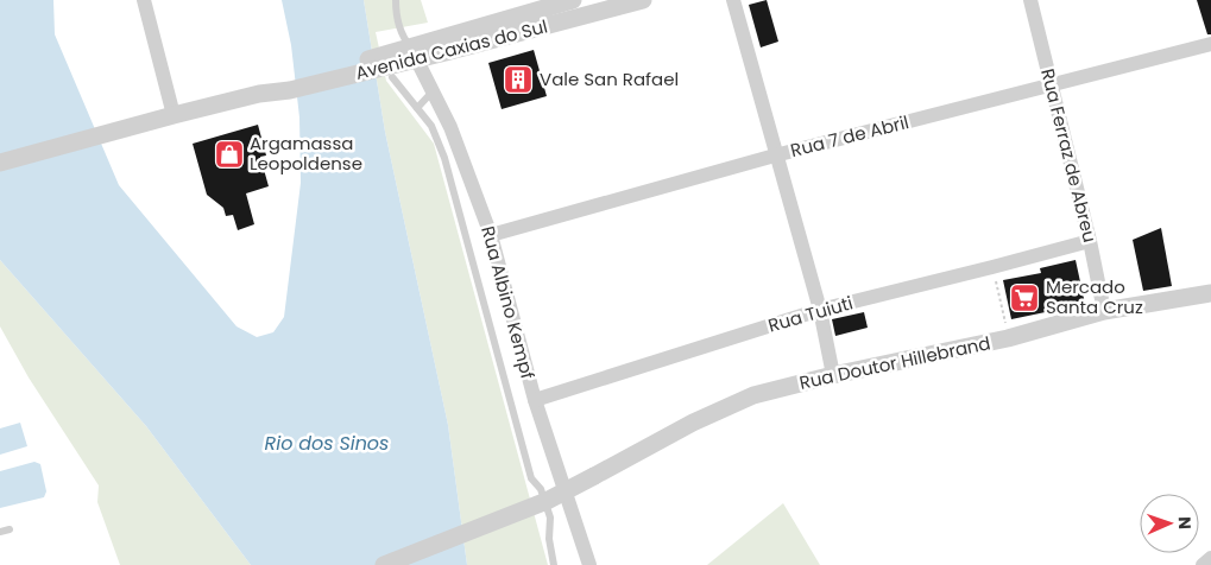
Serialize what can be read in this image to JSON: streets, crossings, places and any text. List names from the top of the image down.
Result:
{
  "streets": {
    "street": [
      "Avenida Caxias do Sul",
      "Rua 7 de Abril",
      "Rua Ferraz de Abreu",
      "Rua Albino Kempf",
      "Rua Tuiuti",
      "Rua Doutor Hillebrand"
    ]
  },
  "crossings": [
    ["Avenida Caxias do Sul", "Rua Albino Kempf"],
    ["Rua 7 de Abril", "Rua Ferraz de Abreu"],
    ["Rua 7 de Abril", "Rua Albino Kempf"],
    ["Rua Ferraz de Abreu", "Rua Tuiuti"],
    ["Rua Ferraz de Abreu", "Rua Doutor Hillebrand"],
    ["Rua Albino Kempf", "Rua Tuiuti"]
  ],
  "water": ["Rio dos Sinos"],
  "places": {
    "building": ["Vale San Rafael"],
    "shop": ["Argamassa Leopoldense"],
    "supermarket": ["Mercado Santa Cruz"]
  },
  "north": "right"
}
